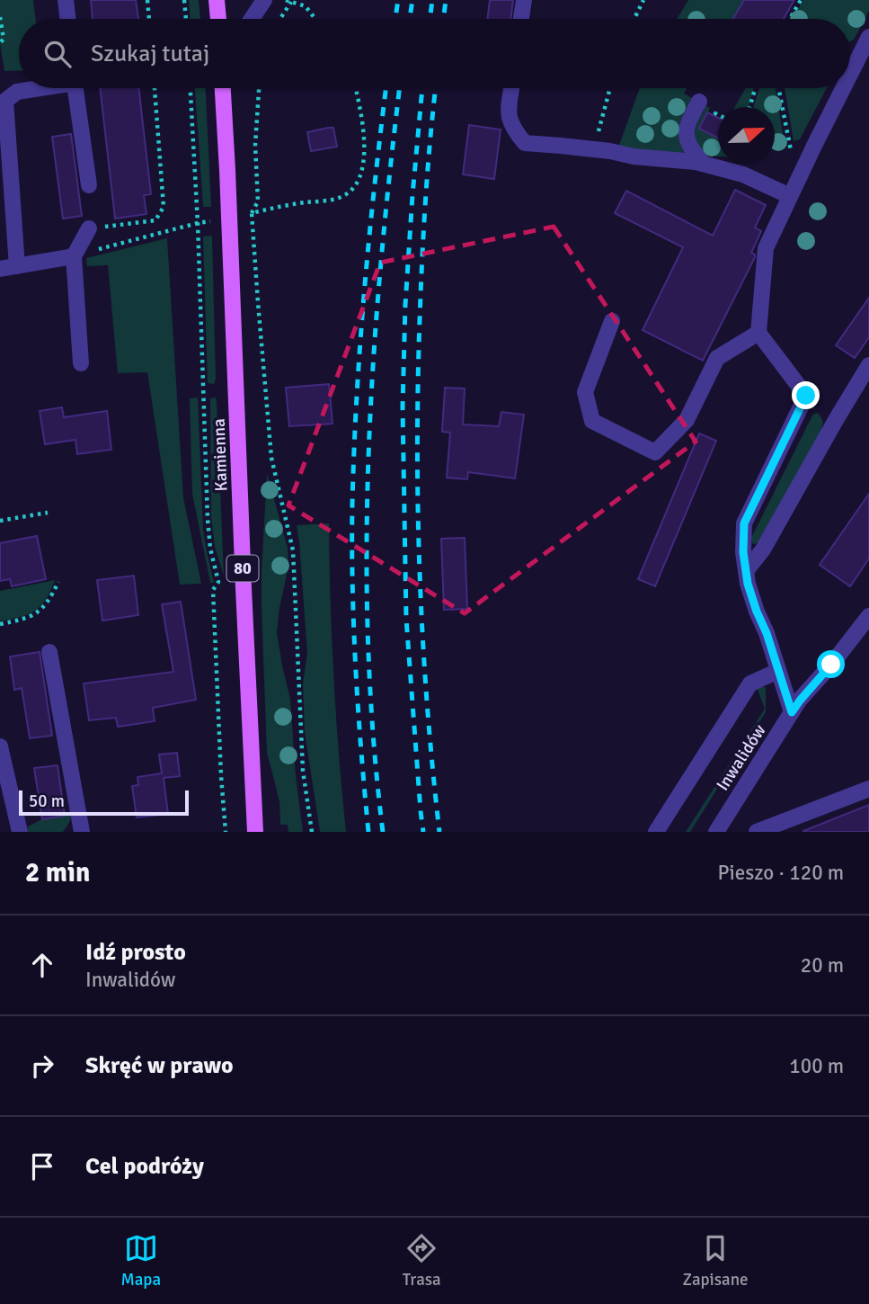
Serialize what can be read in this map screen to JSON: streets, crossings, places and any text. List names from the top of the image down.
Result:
{
  "streets": {
    "main road": ["Kamienna", "80"],
    "street": ["Inwalidów"]
  },
  "scale_bar": "50 m",
  "north": "right",
  "page": {
    "search": "Szukaj tutaj",
    "scale": "50 m",
    "heading": ["2 min", "Pieszo · 120 m"],
    "list": [
      ["Idź prosto", "Inwalidów", "20 m"],
      ["Skręć w prawo", "100 m"],
      "Cel podróży"
    ],
    "nav": ["Mapa", "Trasa", "Zapisane"]
  }
}
